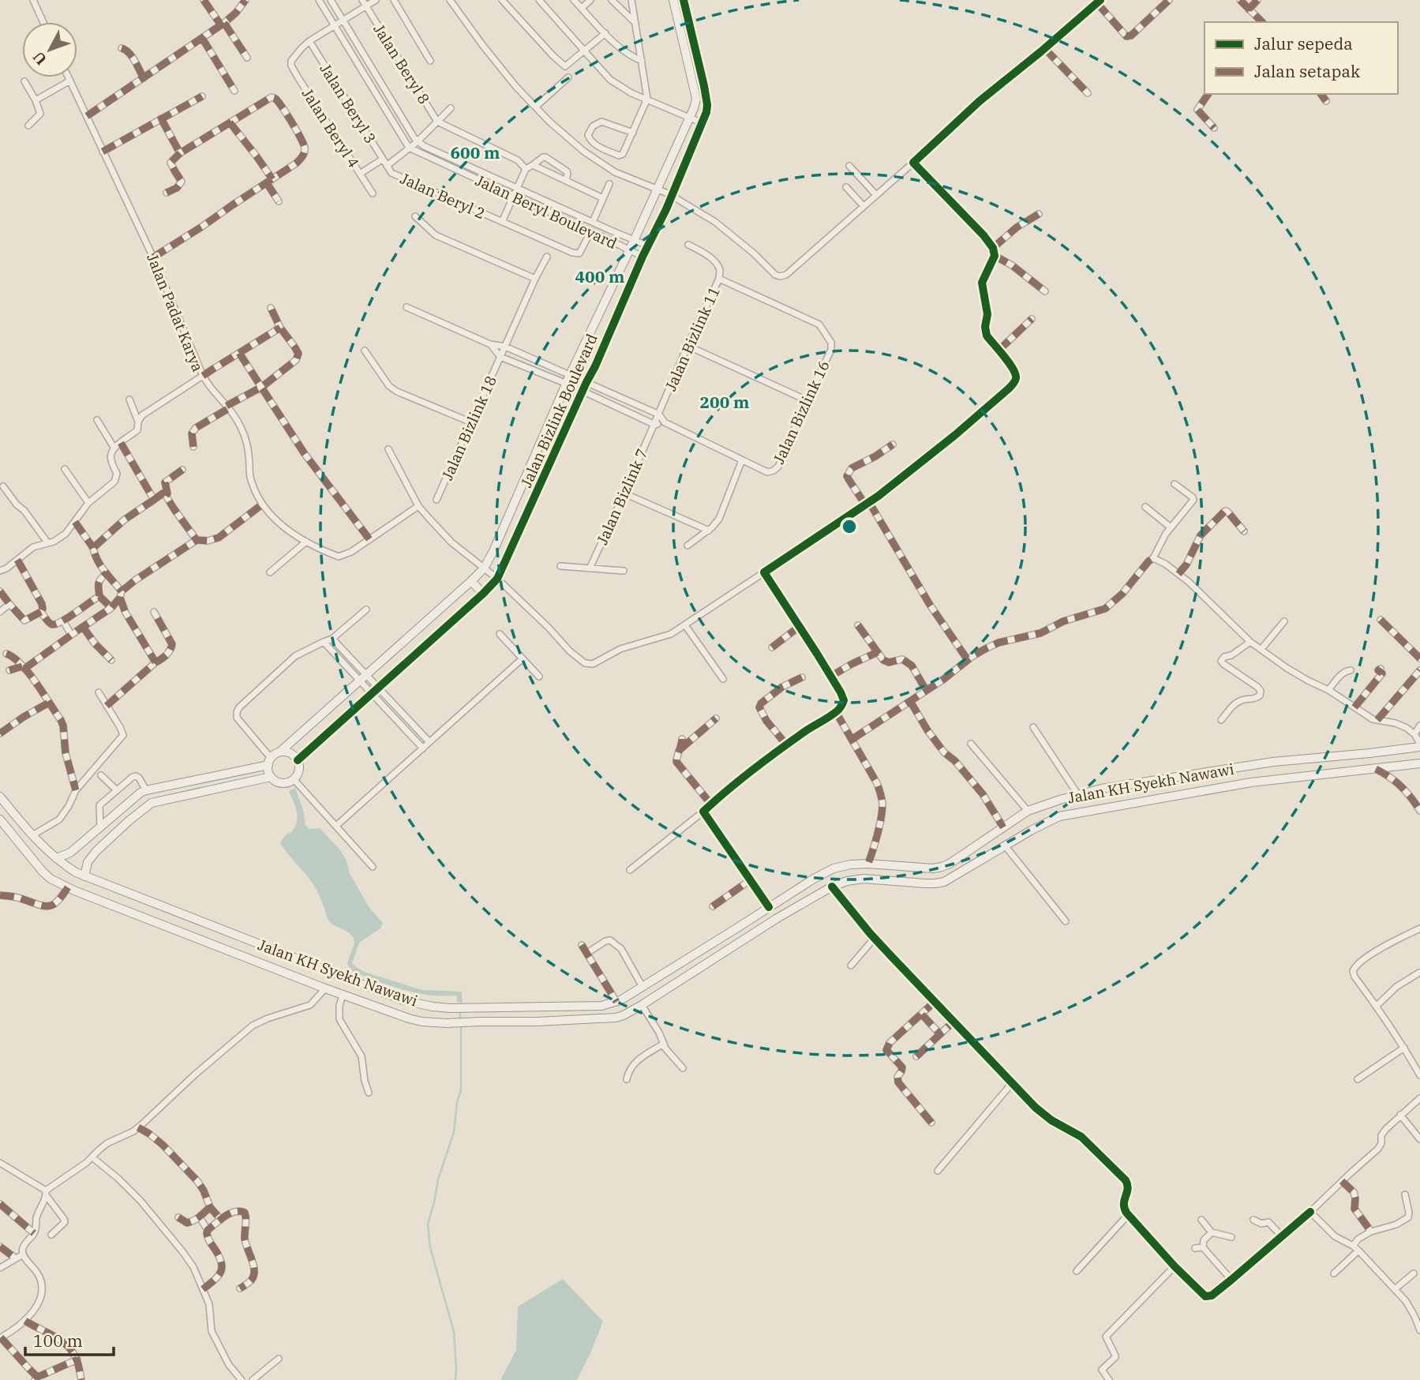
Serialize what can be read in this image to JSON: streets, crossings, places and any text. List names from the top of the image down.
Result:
{
  "streets": {
    "main road": ["Jalan Bizlink Boulevard", "Jalan KH Syekh Nawawi"],
    "street": [
      "Jalan Beryl 8",
      "Jalan Beryl 3",
      "Jalan Beryl 4",
      "Jalan Beryl 2",
      "Jalan Beryl Boulevard",
      "Jalan Padat Karya",
      "Jalan Bizlink 11",
      "Jalan Bizlink 16",
      "Jalan Bizlink 18",
      "Jalan Bizlink 7"
    ]
  },
  "crossings": [
    ["Jalan Beryl 3", "Jalan Beryl 4"],
    ["Jalan Beryl 3", "Jalan Beryl 2"],
    ["Jalan Beryl 2", "Jalan Beryl Boulevard"],
    ["Jalan Beryl Boulevard", "Jalan Bizlink Boulevard"],
    ["Jalan Bizlink 11", "Jalan Bizlink 16"],
    ["Jalan Bizlink 11", "Jalan Bizlink 7"]
  ],
  "legend": ["Jalur sepeda", "Jalan setapak"],
  "scale_bar": "100 m",
  "north": "bottom left",
  "rings": ["600 m", "400 m", "200 m"]
}
